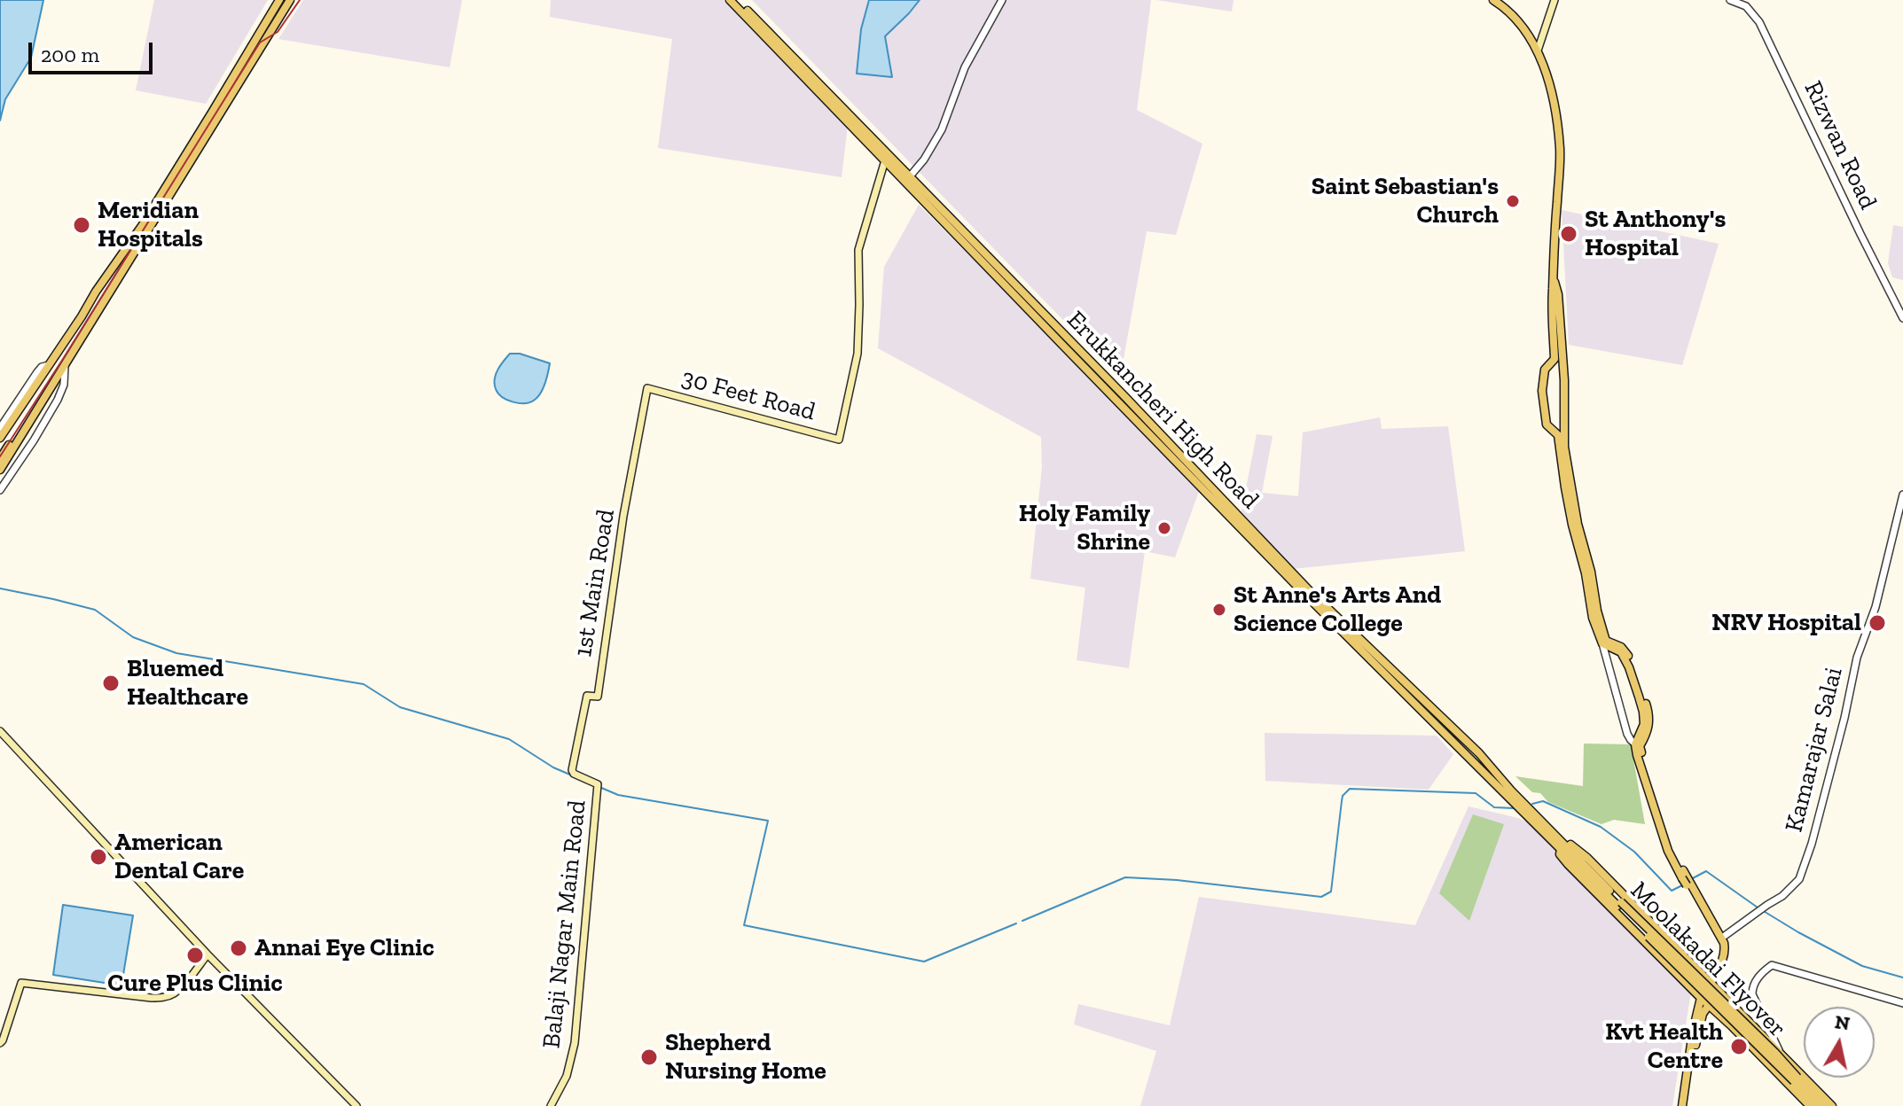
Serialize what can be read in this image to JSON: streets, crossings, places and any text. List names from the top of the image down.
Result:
{
  "streets": {
    "main road": [
      "30 Feet Road",
      "Erukkancheri High Road",
      "1st Main Road",
      "Balaji Nagar Main Road",
      "Moolakadai Flyover"
    ],
    "street": ["Rizwan Road", "Kamarajar Salai"]
  },
  "crossings": [
    ["30 Feet Road", "1st Main Road"],
    ["Erukkancheri High Road", "Moolakadai Flyover"],
    ["1st Main Road", "Balaji Nagar Main Road"]
  ],
  "places": [
    "Saint Sebastian's Church",
    "Meridian Hospitals",
    "St Anthony's Hospital",
    "Holy Family Shrine",
    "St Anne's Arts And Science College",
    "NRV Hospital",
    "Bluemed Healthcare",
    "American Dental Care",
    "Annai Eye Clinic",
    "Cure Plus Clinic",
    "Kvt Health Centre",
    "Shepherd Nursing Home"
  ],
  "scale_bar": "200 m",
  "north": "top"
}
